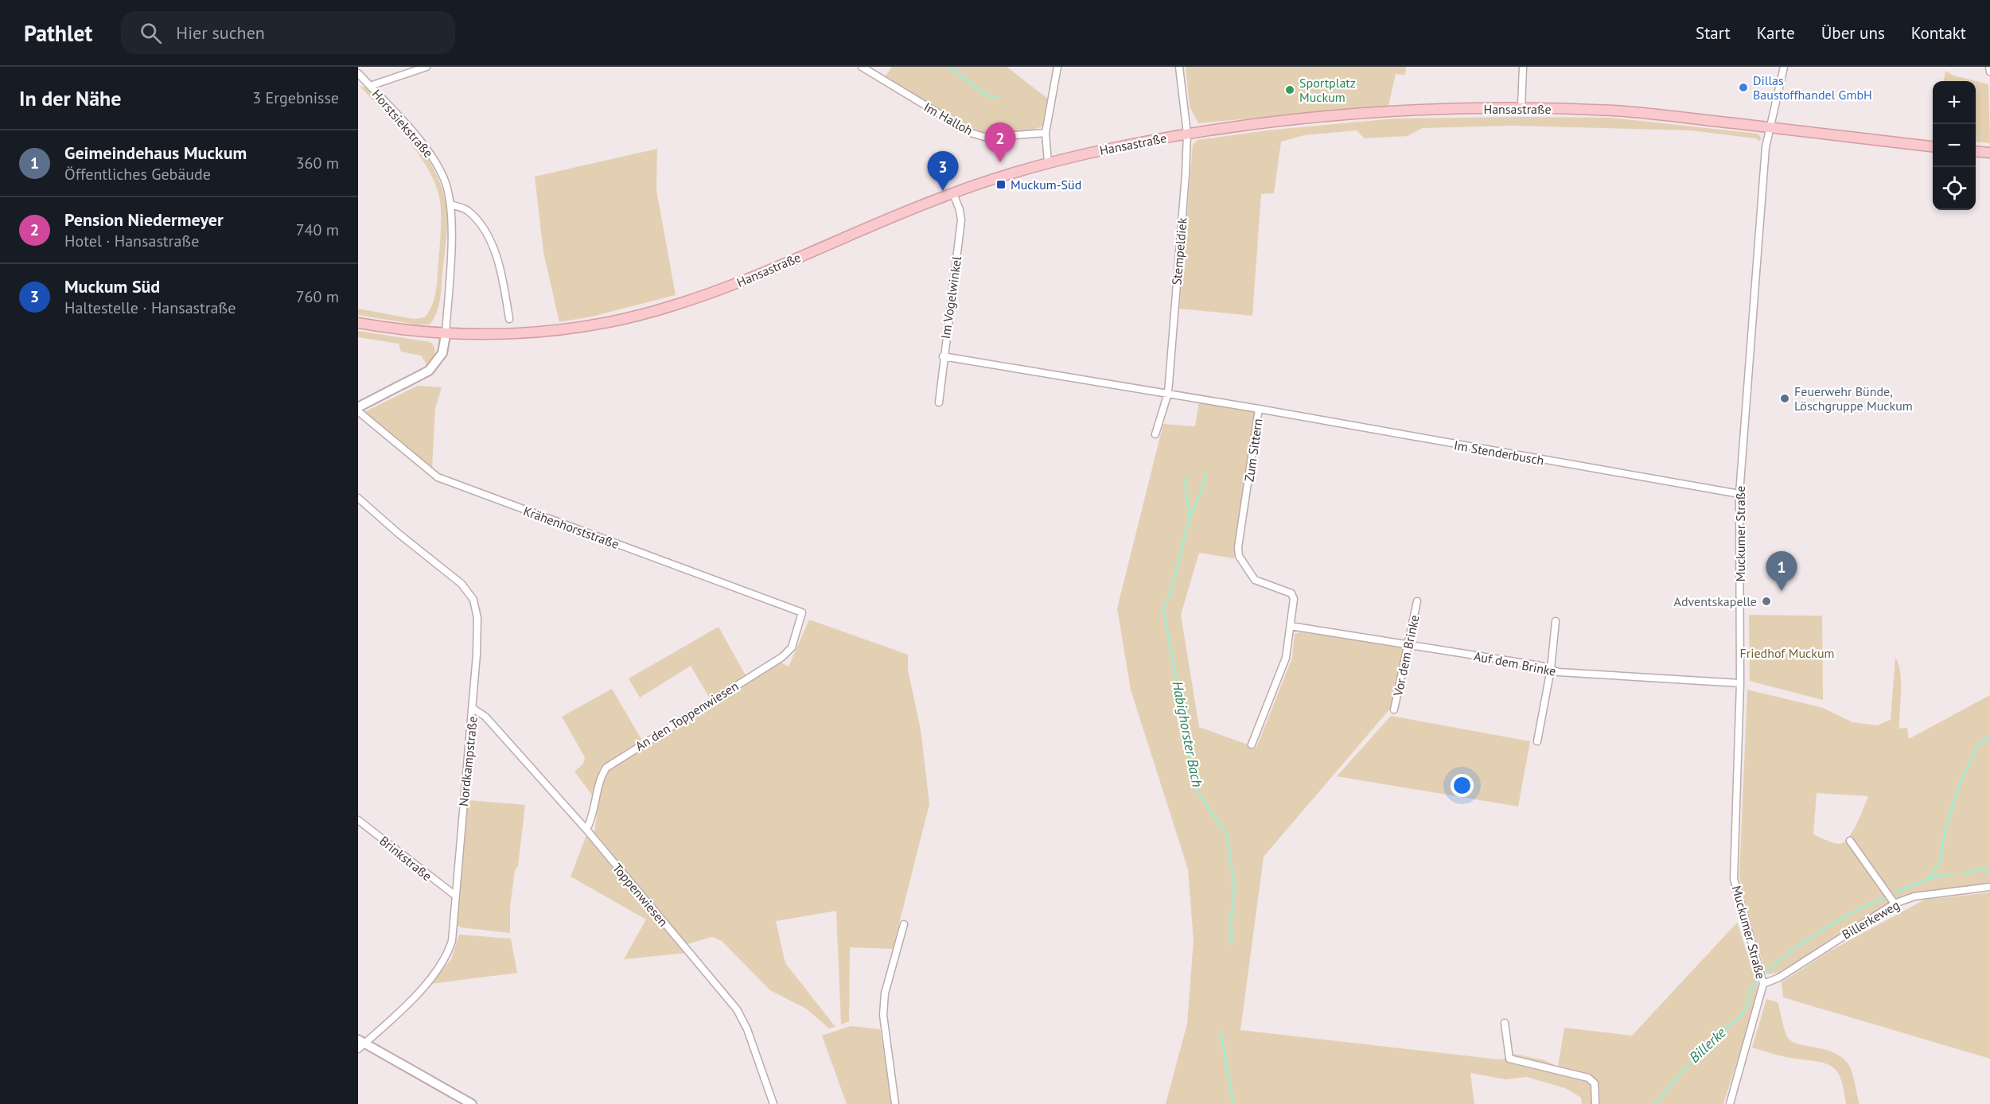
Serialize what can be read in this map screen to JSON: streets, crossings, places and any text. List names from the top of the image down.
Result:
{
  "streets": {
    "main road": ["Hansastraße"],
    "street": [
      "Im Halloh",
      "Horstsiekstraße",
      "Stempeldiek",
      "Im Vogelwinkel",
      "Zum Sittern",
      "Im Stenderbusch",
      "Krähenhorststraße",
      "Muckumer Straße",
      "Vor dem Brinke",
      "Auf dem Brinke",
      "An den Toppenwiesen",
      "Nordkampstraße",
      "Brinkstraße",
      "Toppenwiesen",
      "Billerkeweg"
    ]
  },
  "crossings": [
    ["Hansastraße", "Horstsiekstraße"],
    ["Hansastraße", "Stempeldiek"],
    ["Hansastraße", "Im Vogelwinkel"],
    ["Hansastraße", "Muckumer Straße"],
    ["Stempeldiek", "Zum Sittern"],
    ["Im Vogelwinkel", "Zum Sittern"],
    ["Zum Sittern", "Im Stenderbusch"],
    ["Zum Sittern", "Auf dem Brinke"],
    ["Im Stenderbusch", "Muckumer Straße"],
    ["Krähenhorststraße", "An den Toppenwiesen"],
    ["Muckumer Straße", "Auf dem Brinke"],
    ["Muckumer Straße", "Billerkeweg"],
    ["Vor dem Brinke", "Auf dem Brinke"],
    ["An den Toppenwiesen", "Toppenwiesen"],
    ["Nordkampstraße", "Brinkstraße"],
    ["Nordkampstraße", "Toppenwiesen"]
  ],
  "water": ["Habighorster Bach", "Billerke"],
  "parks": ["Friedhof Muckum"],
  "places": {
    "other": [
      "Dillas Baustoffhandel GmbH",
      "Sportplatz Muckum",
      "Feuerwehr Bünde, Löschgruppe Muckum",
      "Adventskapelle"
    ],
    "transit": ["Muckum-Süd"]
  },
  "page": {
    "header": "Pathlet",
    "search": "Hier suchen",
    "nav": [
      "Start",
      "Karte",
      "Über uns",
      "Kontakt"
    ],
    "heading": ["In der Nähe", "3 Ergebnisse"],
    "map_buttons": ["+", "−"],
    "pins": ["2", "3", "1"],
    "list": [
      {
        "mark": "1",
        "name": "Geimeindehaus Muckum",
        "note": "Öffentliches Gebäude",
        "value": "360 m"
      },
      {
        "mark": "2",
        "name": "Pension Niedermeyer",
        "note": "Hotel · Hansastraße",
        "value": "740 m"
      },
      {
        "mark": "3",
        "name": "Muckum Süd",
        "note": "Haltestelle · Hansastraße",
        "value": "760 m"
      }
    ]
  }
}
